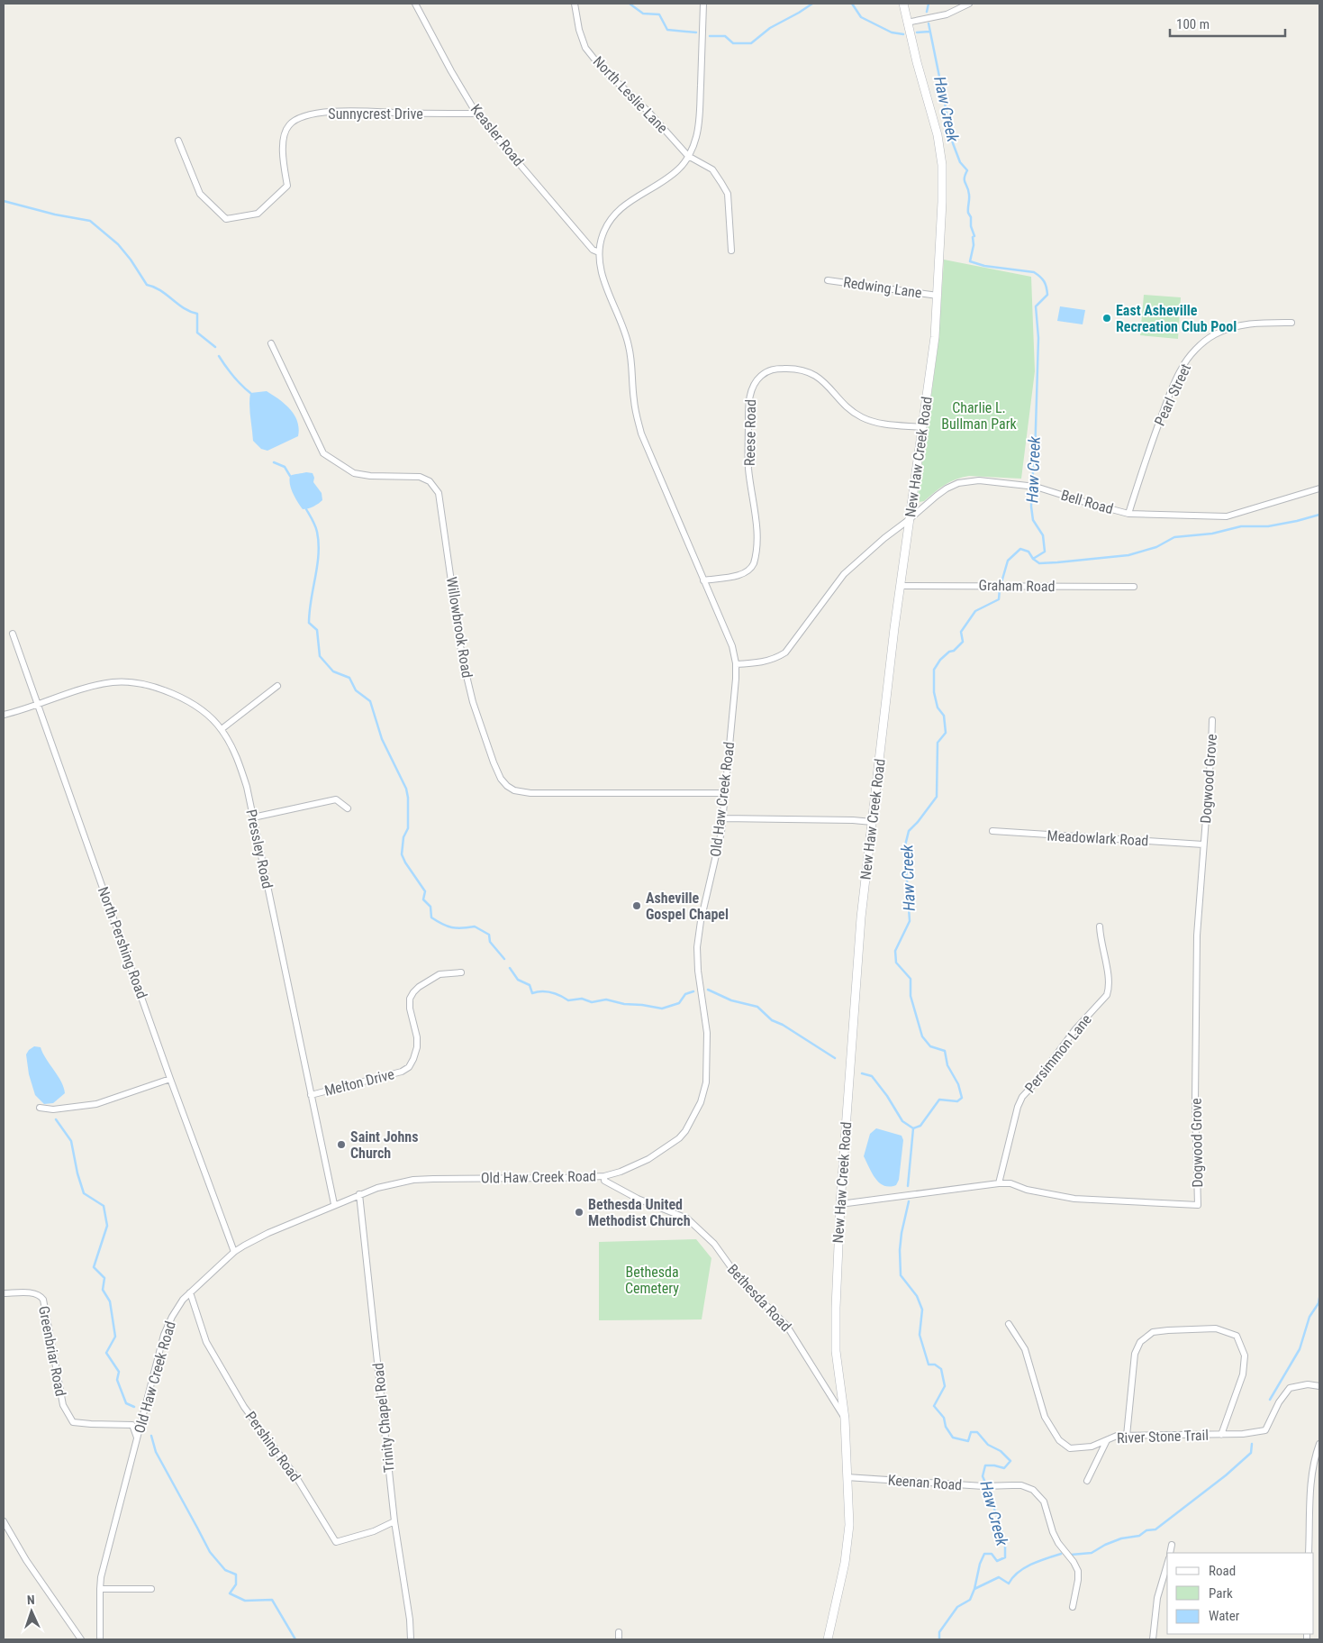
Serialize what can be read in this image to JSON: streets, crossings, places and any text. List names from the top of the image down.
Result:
{
  "streets": {
    "street": [
      "North Leslie Lane",
      "Sunnycrest Drive",
      "Keasler Road",
      "Redwing Lane",
      "Pearl Street",
      "Reese Road",
      "New Haw Creek Road",
      "Bell Road",
      "Graham Road",
      "Willowbrook Road",
      "Dogwood Grove",
      "Old Haw Creek Road",
      "Meadowlark Road",
      "Pressley Road",
      "North Pershing Road",
      "Persimmon Lane",
      "Melton Drive",
      "Bethesda Road",
      "Greenbriar Road",
      "Trinity Chapel Road",
      "River Stone Trail",
      "Pershing Road",
      "Keenan Road"
    ]
  },
  "crossings": [
    ["North Leslie Lane", "Old Haw Creek Road"],
    ["Sunnycrest Drive", "Keasler Road"],
    ["Keasler Road", "Old Haw Creek Road"],
    ["Redwing Lane", "New Haw Creek Road"],
    ["Pearl Street", "Bell Road"],
    ["Reese Road", "New Haw Creek Road"],
    ["Reese Road", "Old Haw Creek Road"],
    ["New Haw Creek Road", "Bell Road"],
    ["New Haw Creek Road", "Graham Road"],
    ["New Haw Creek Road", "Dogwood Grove"],
    ["New Haw Creek Road", "Bethesda Road"],
    ["New Haw Creek Road", "Keenan Road"],
    ["Bell Road", "Old Haw Creek Road"],
    ["Willowbrook Road", "Old Haw Creek Road"],
    ["Dogwood Grove", "Meadowlark Road"],
    ["Dogwood Grove", "Persimmon Lane"],
    ["Old Haw Creek Road", "Pressley Road"],
    ["Old Haw Creek Road", "North Pershing Road"],
    ["Old Haw Creek Road", "Bethesda Road"],
    ["Old Haw Creek Road", "Greenbriar Road"],
    ["Old Haw Creek Road", "Trinity Chapel Road"],
    ["Old Haw Creek Road", "Pershing Road"],
    ["Pressley Road", "North Pershing Road"],
    ["Pressley Road", "Melton Drive"],
    ["Trinity Chapel Road", "Pershing Road"]
  ],
  "water": ["Haw Creek"],
  "parks": ["Charlie L. Bullman Park", "Bethesda Cemetery"],
  "places": [
    "East Asheville Recreation Club Pool",
    "Asheville Gospel Chapel",
    "Saint Johns Church",
    "Bethesda United Methodist Church"
  ],
  "legend": ["Road", "Park", "Water"],
  "scale_bar": "100 m",
  "north": "top"
}
